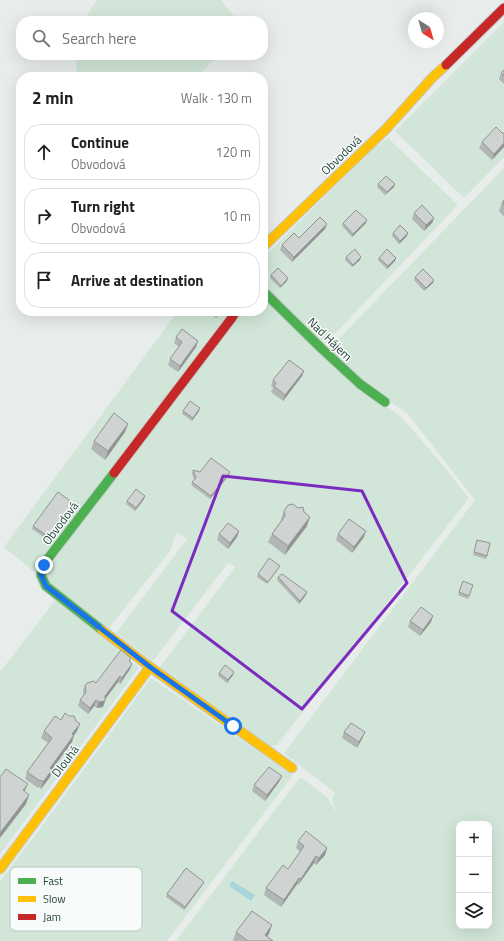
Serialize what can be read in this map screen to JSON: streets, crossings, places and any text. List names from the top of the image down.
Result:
{
  "streets": {
    "street": ["Obvodová", "Nad Hájem", "Dlouhá"]
  },
  "crossings": [
    ["Obvodová", "Dlouhá"]
  ],
  "legend": ["Fast", "Slow", "Jam"],
  "north": "bottom right",
  "page": {
    "search": "Search here",
    "heading": ["2 min", "Walk · 130 m"],
    "list": [
      ["Continue", "Obvodová", "120 m"],
      ["Turn right", "Obvodová", "10 m"],
      "Arrive at destination"
    ],
    "map_buttons": ["+", "−"]
  }
}
